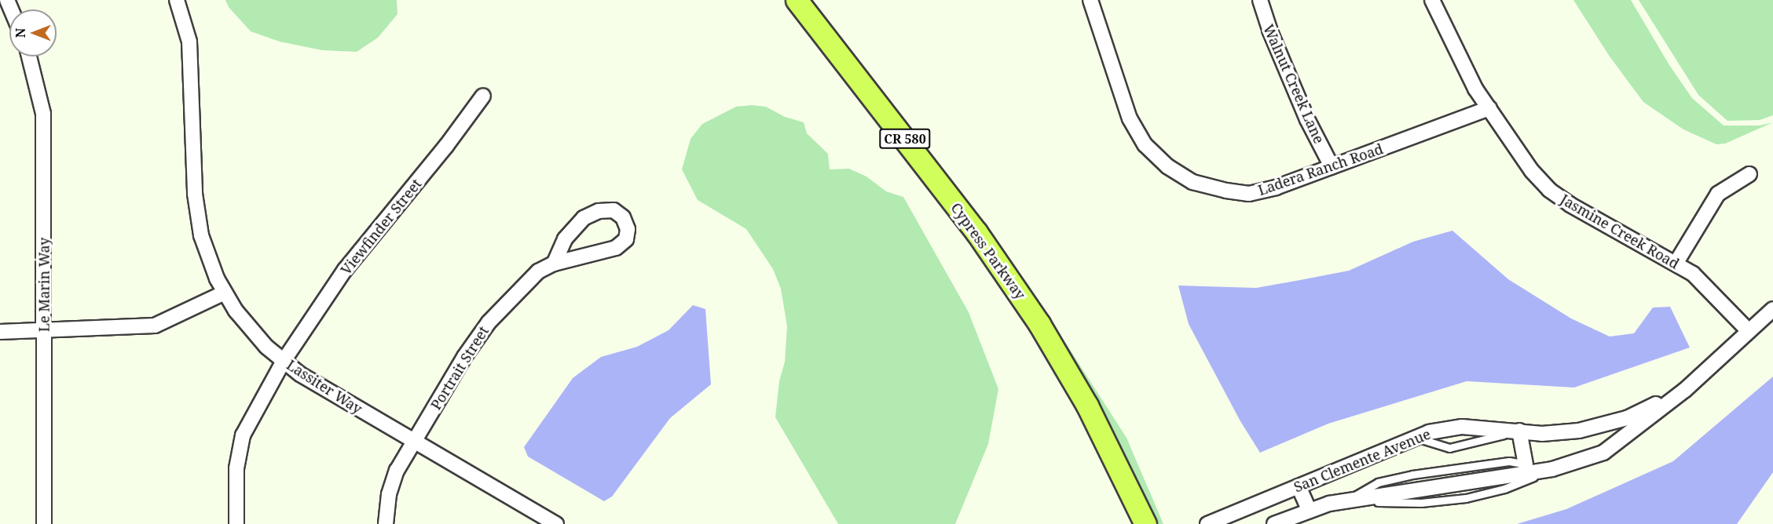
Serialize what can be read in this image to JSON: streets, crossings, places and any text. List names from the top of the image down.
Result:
{
  "streets": {
    "main road": ["CR 580", "Cypress Parkway"],
    "street": [
      "Walnut Creek Lane",
      "Ladera Ranch Road",
      "Viewfinder Street",
      "Jasmine Creek Road",
      "Le Marin Way",
      "Portrait Street",
      "Lassiter Way",
      "San Clemente Avenue"
    ]
  },
  "crossings": [
    ["Walnut Creek Lane", "Ladera Ranch Road"],
    ["Ladera Ranch Road", "Jasmine Creek Road"],
    ["Viewfinder Street", "Lassiter Way"],
    ["Jasmine Creek Road", "San Clemente Avenue"],
    ["Portrait Street", "Lassiter Way"]
  ],
  "north": "left"
}
